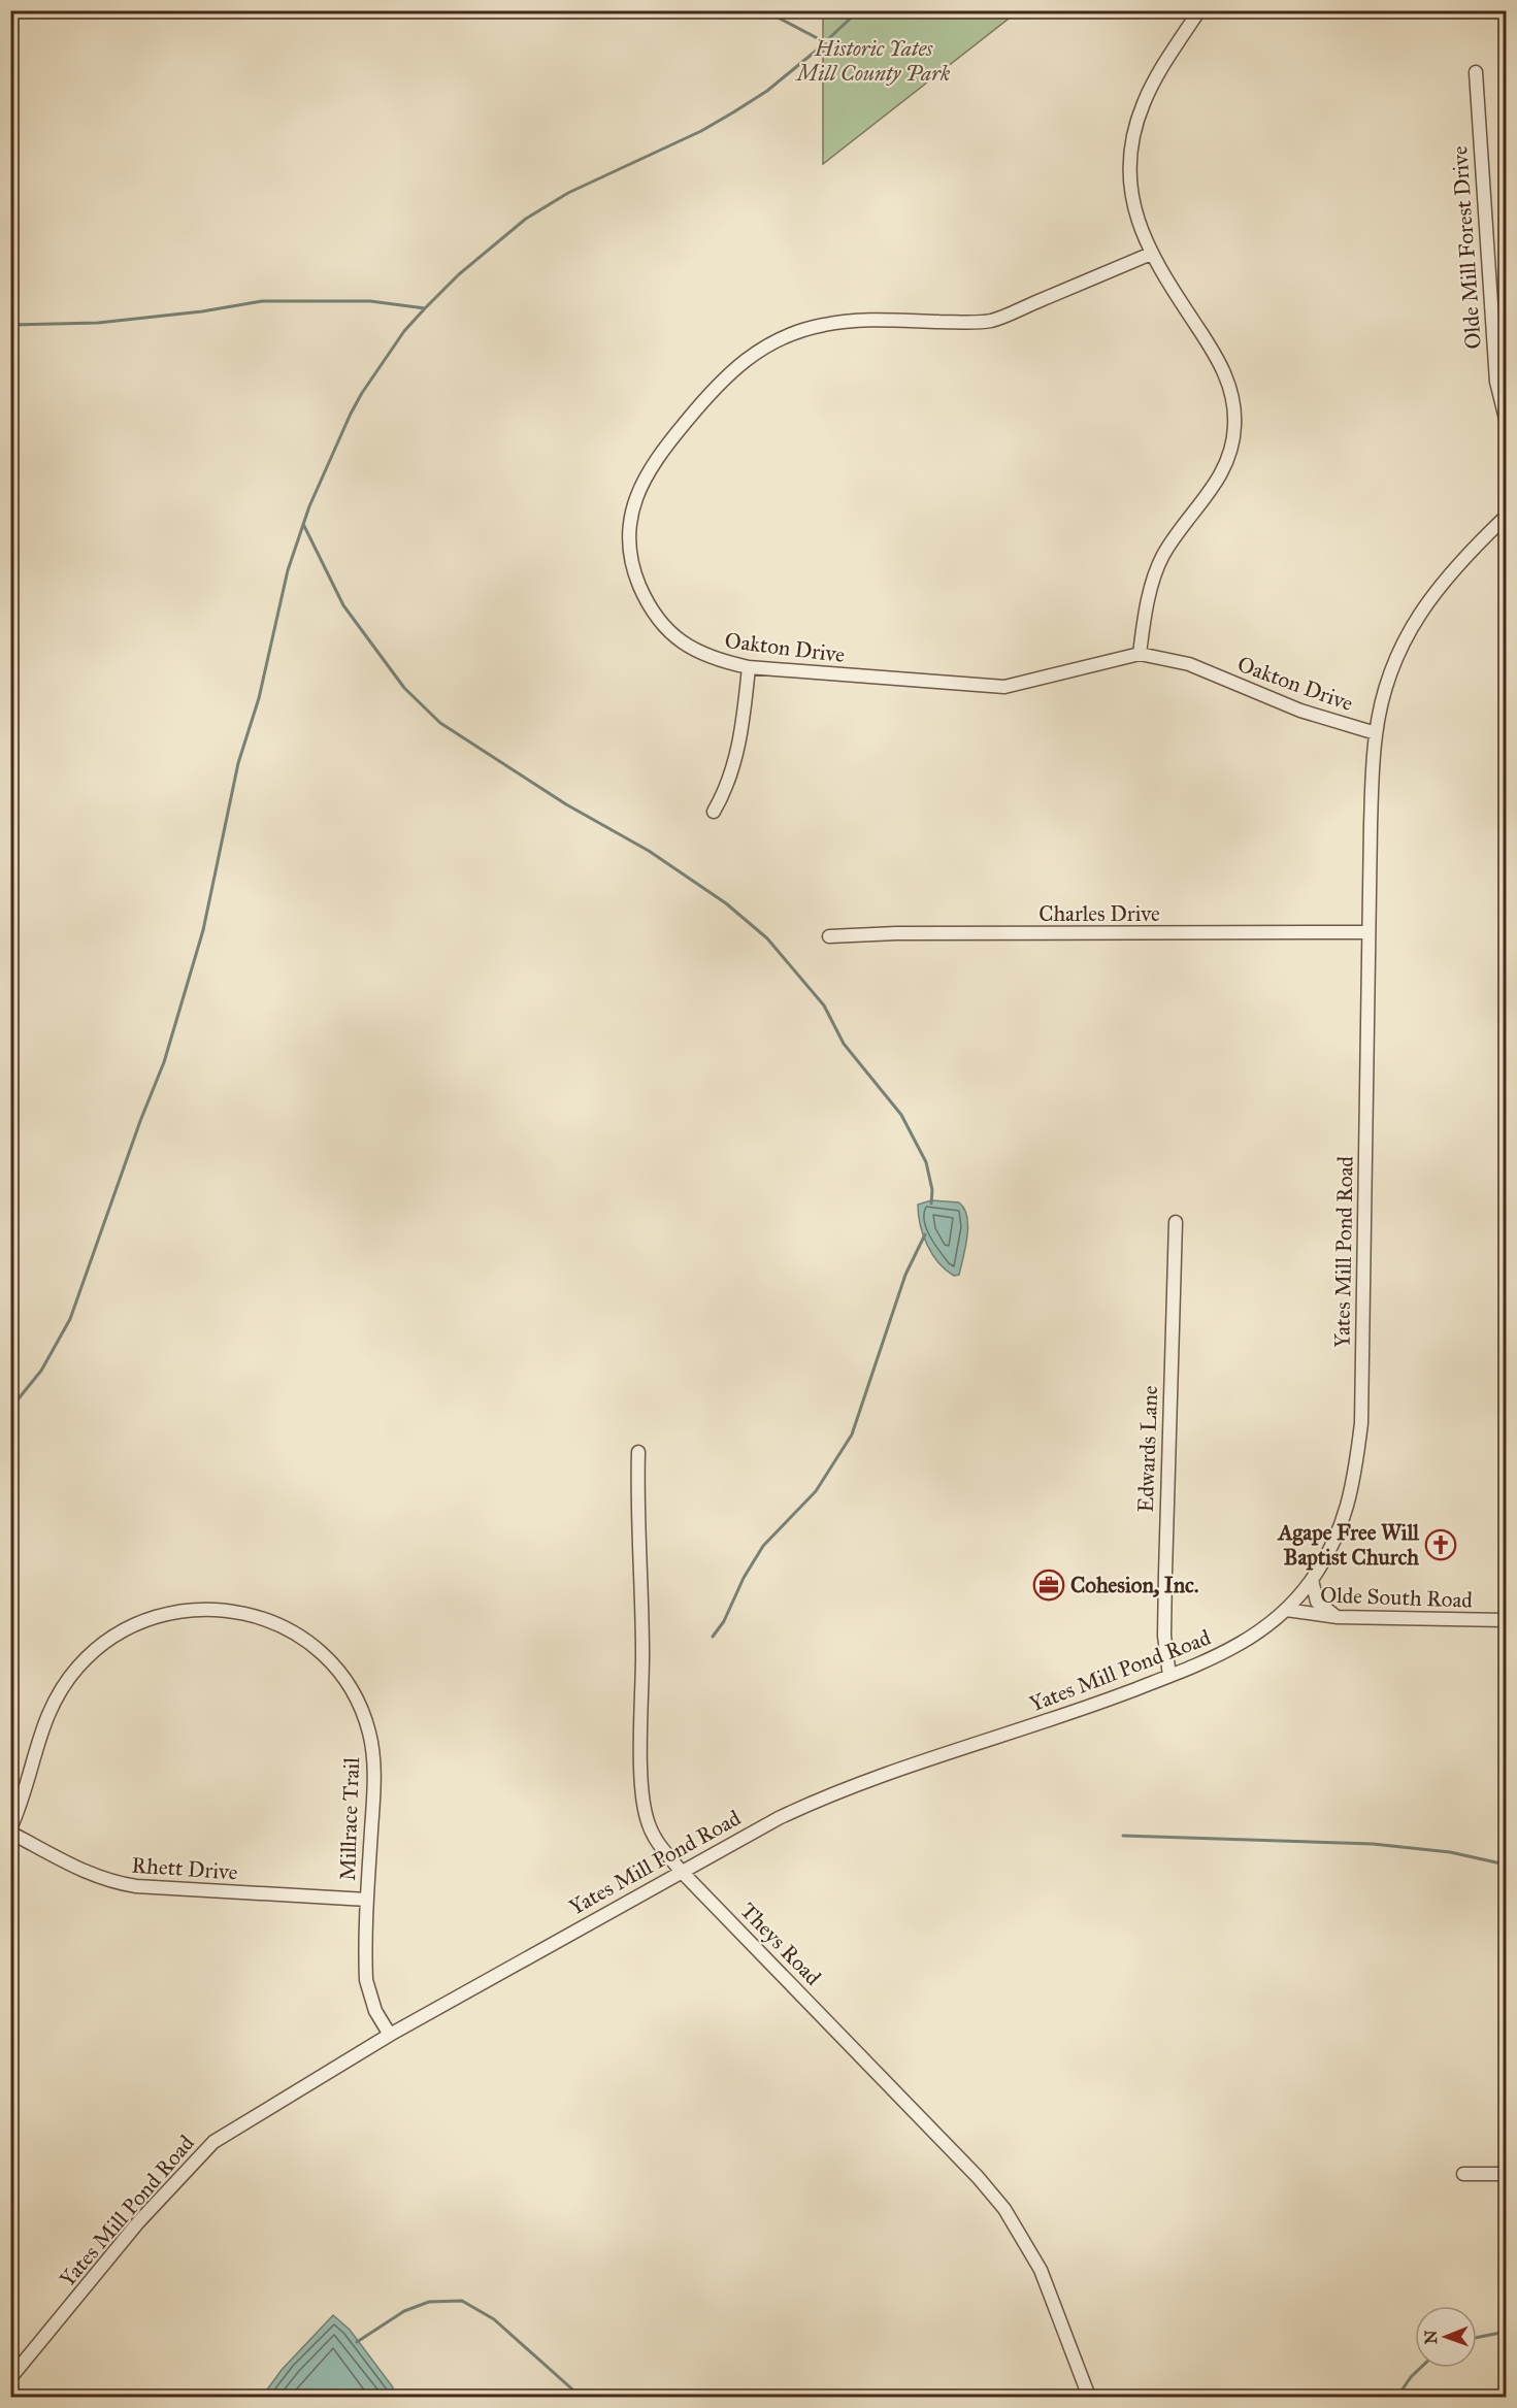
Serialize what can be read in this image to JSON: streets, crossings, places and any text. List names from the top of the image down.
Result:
{
  "streets": {
    "street": [
      "Olde Mill Forest Drive",
      "Oakton Drive",
      "Charles Drive",
      "Yates Mill Pond Road",
      "Edwards Lane",
      "Olde South Road",
      "Millrace Trail",
      "Rhett Drive",
      "Theys Road"
    ]
  },
  "crossings": [
    ["Oakton Drive", "Yates Mill Pond Road"],
    ["Charles Drive", "Yates Mill Pond Road"],
    ["Yates Mill Pond Road", "Edwards Lane"],
    ["Yates Mill Pond Road", "Olde South Road"],
    ["Yates Mill Pond Road", "Millrace Trail"],
    ["Yates Mill Pond Road", "Theys Road"],
    ["Millrace Trail", "Rhett Drive"]
  ],
  "parks": ["Historic Yates Mill County Park"],
  "places": {
    "church": ["Agape Free Will Baptist Church"],
    "office": ["Cohesion, Inc."]
  },
  "north": "left"
}
